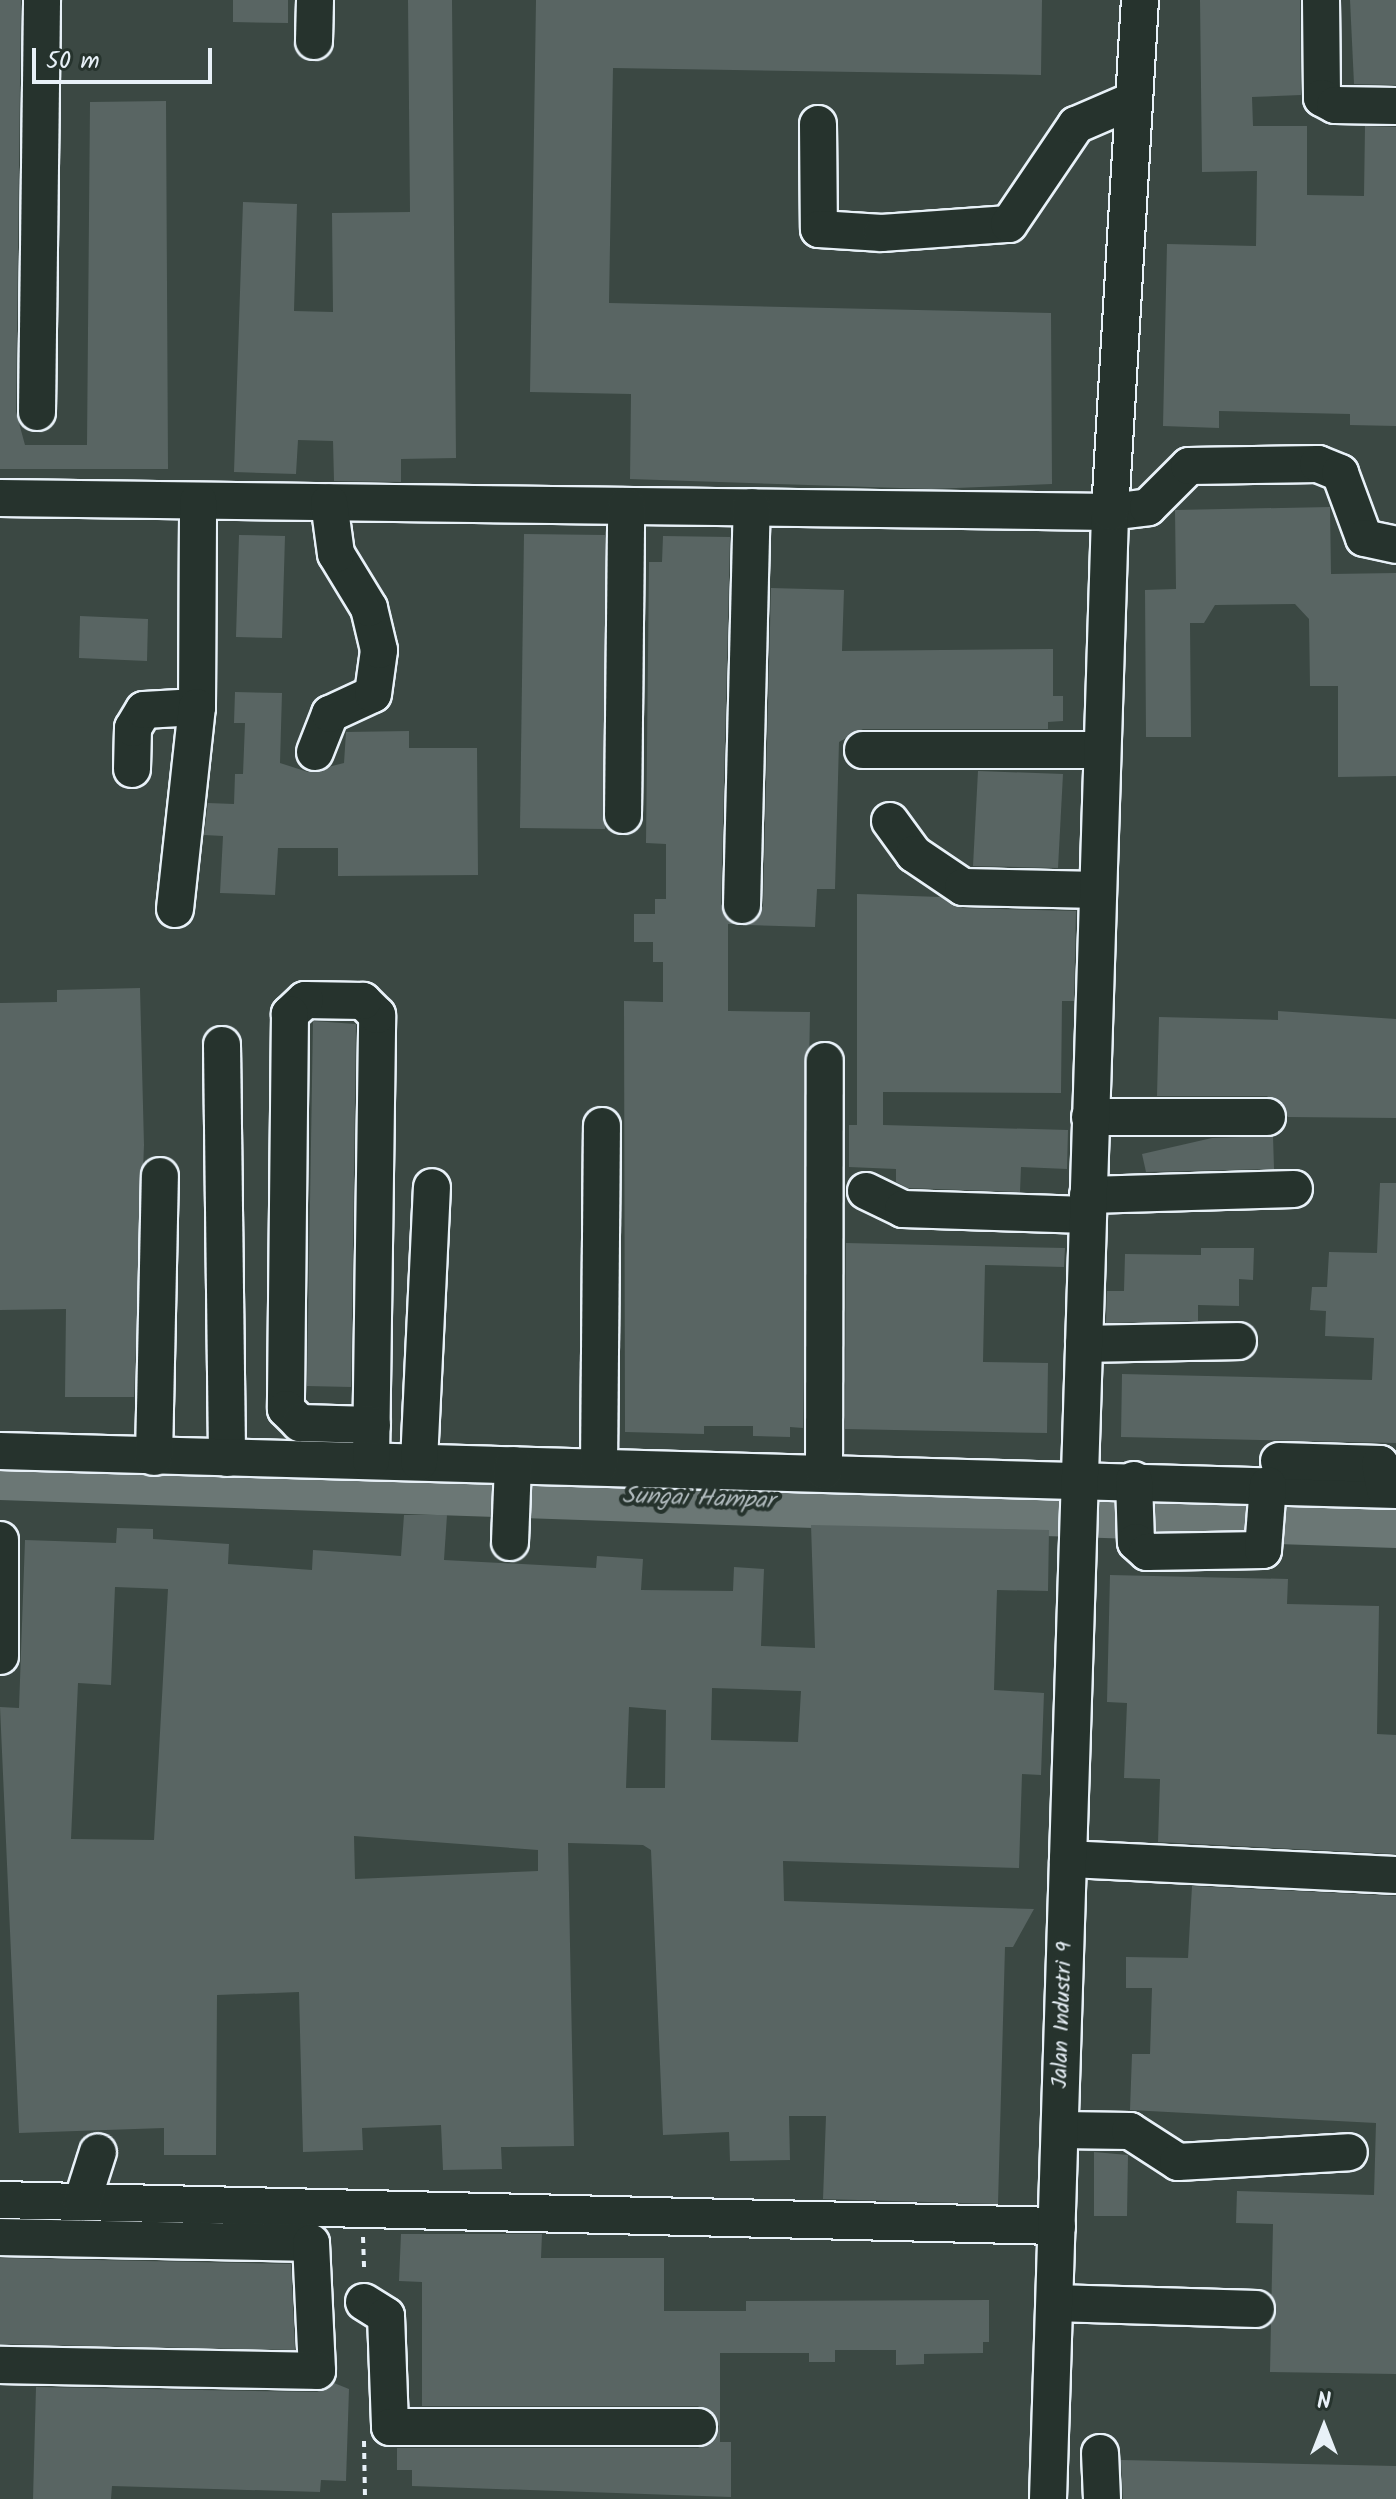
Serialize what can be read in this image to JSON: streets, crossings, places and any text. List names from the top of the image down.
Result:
{
  "streets": {
    "street": ["Jalan Industri 9"]
  },
  "water": ["Sungai Hampar"],
  "scale_bar": "50 m",
  "north": "top"
}
